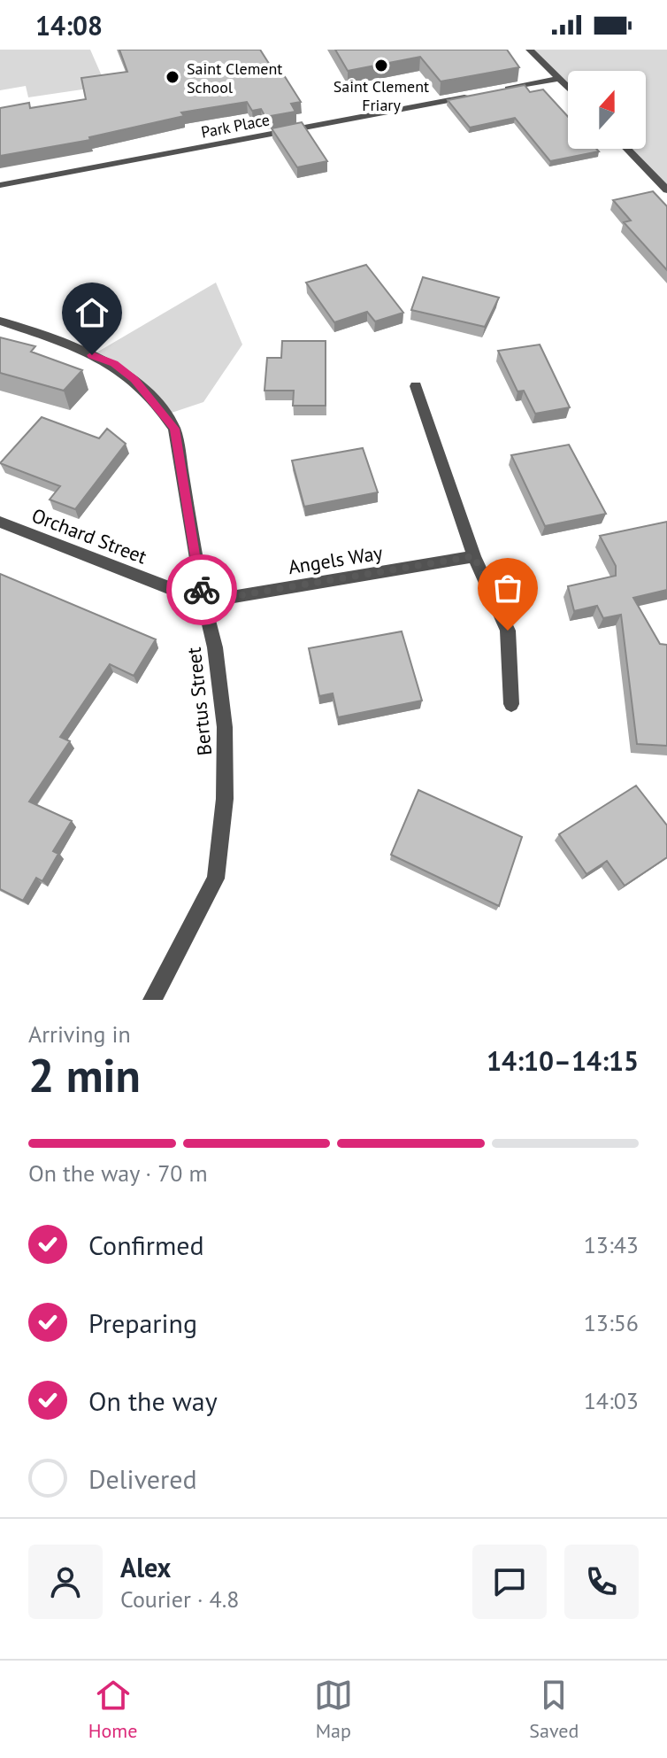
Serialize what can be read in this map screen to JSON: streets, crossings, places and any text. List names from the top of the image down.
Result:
{
  "streets": {
    "street": [
      "Park Place",
      "Orchard Street",
      "Angels Way",
      "Bertus Street"
    ]
  },
  "crossings": [
    ["Orchard Street", "Angels Way"],
    ["Orchard Street", "Bertus Street"],
    ["Angels Way", "Bertus Street"]
  ],
  "places": ["Saint Clement Friary", "Saint Clement School"],
  "north": "top",
  "page": {
    "status": "14:08",
    "heading": ["2 min", "Arriving in", "14:10–14:15"],
    "panel": ["Alex", "Courier · 4.8"],
    "bar": "On the way · 70 m",
    "list": [
      ["Confirmed", "13:43"],
      ["Preparing", "13:56"],
      ["On the way", "14:03"],
      "Delivered"
    ],
    "tabs": ["Home", "Map", "Saved"]
  }
}
